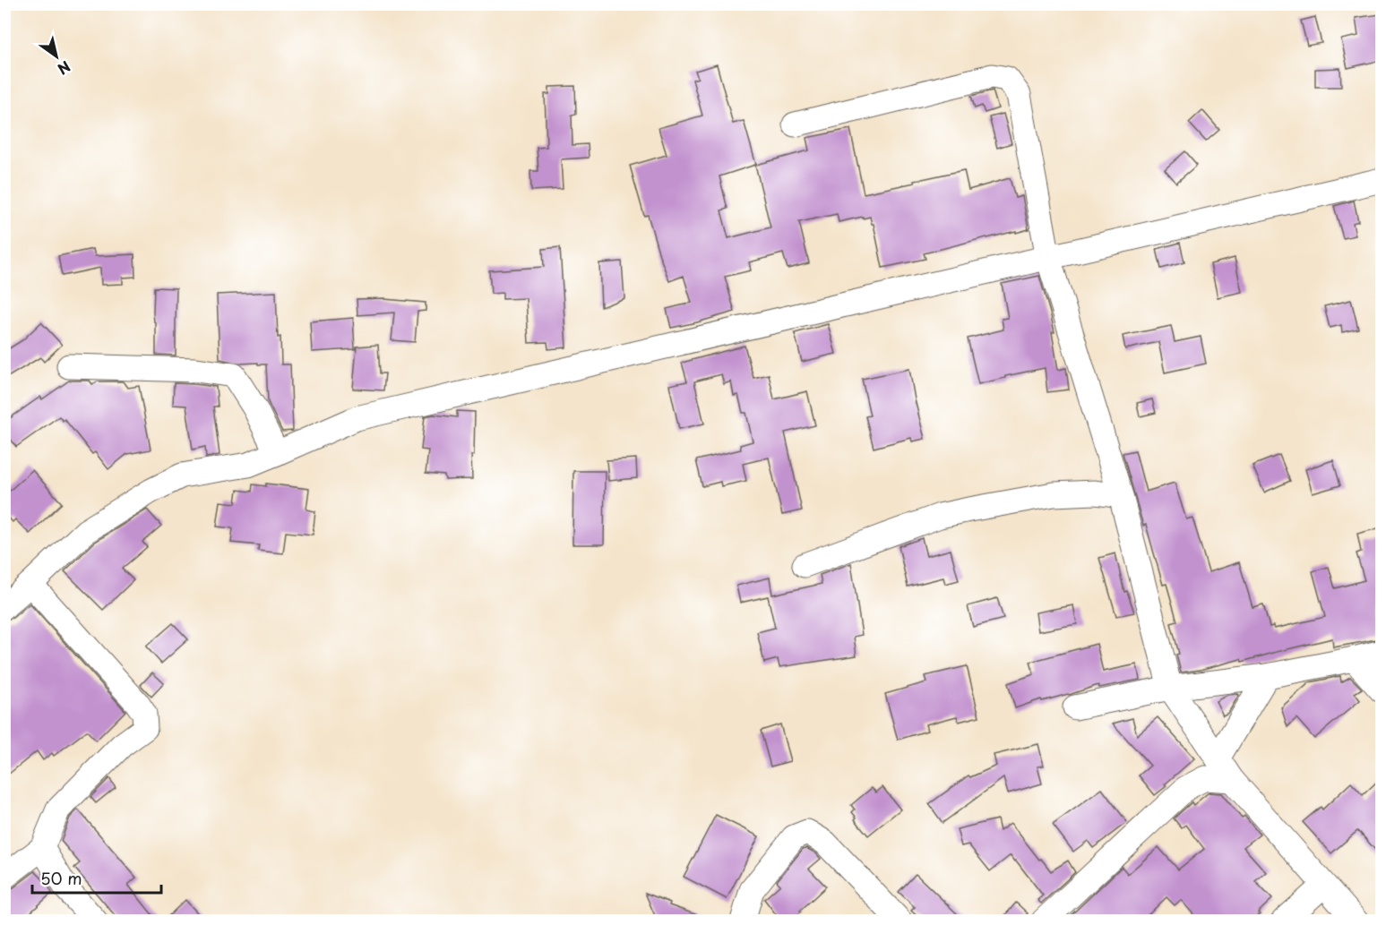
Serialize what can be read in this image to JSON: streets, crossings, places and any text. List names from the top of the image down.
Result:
{
  "scale_bar": "50 m",
  "north": "bottom right"
}
